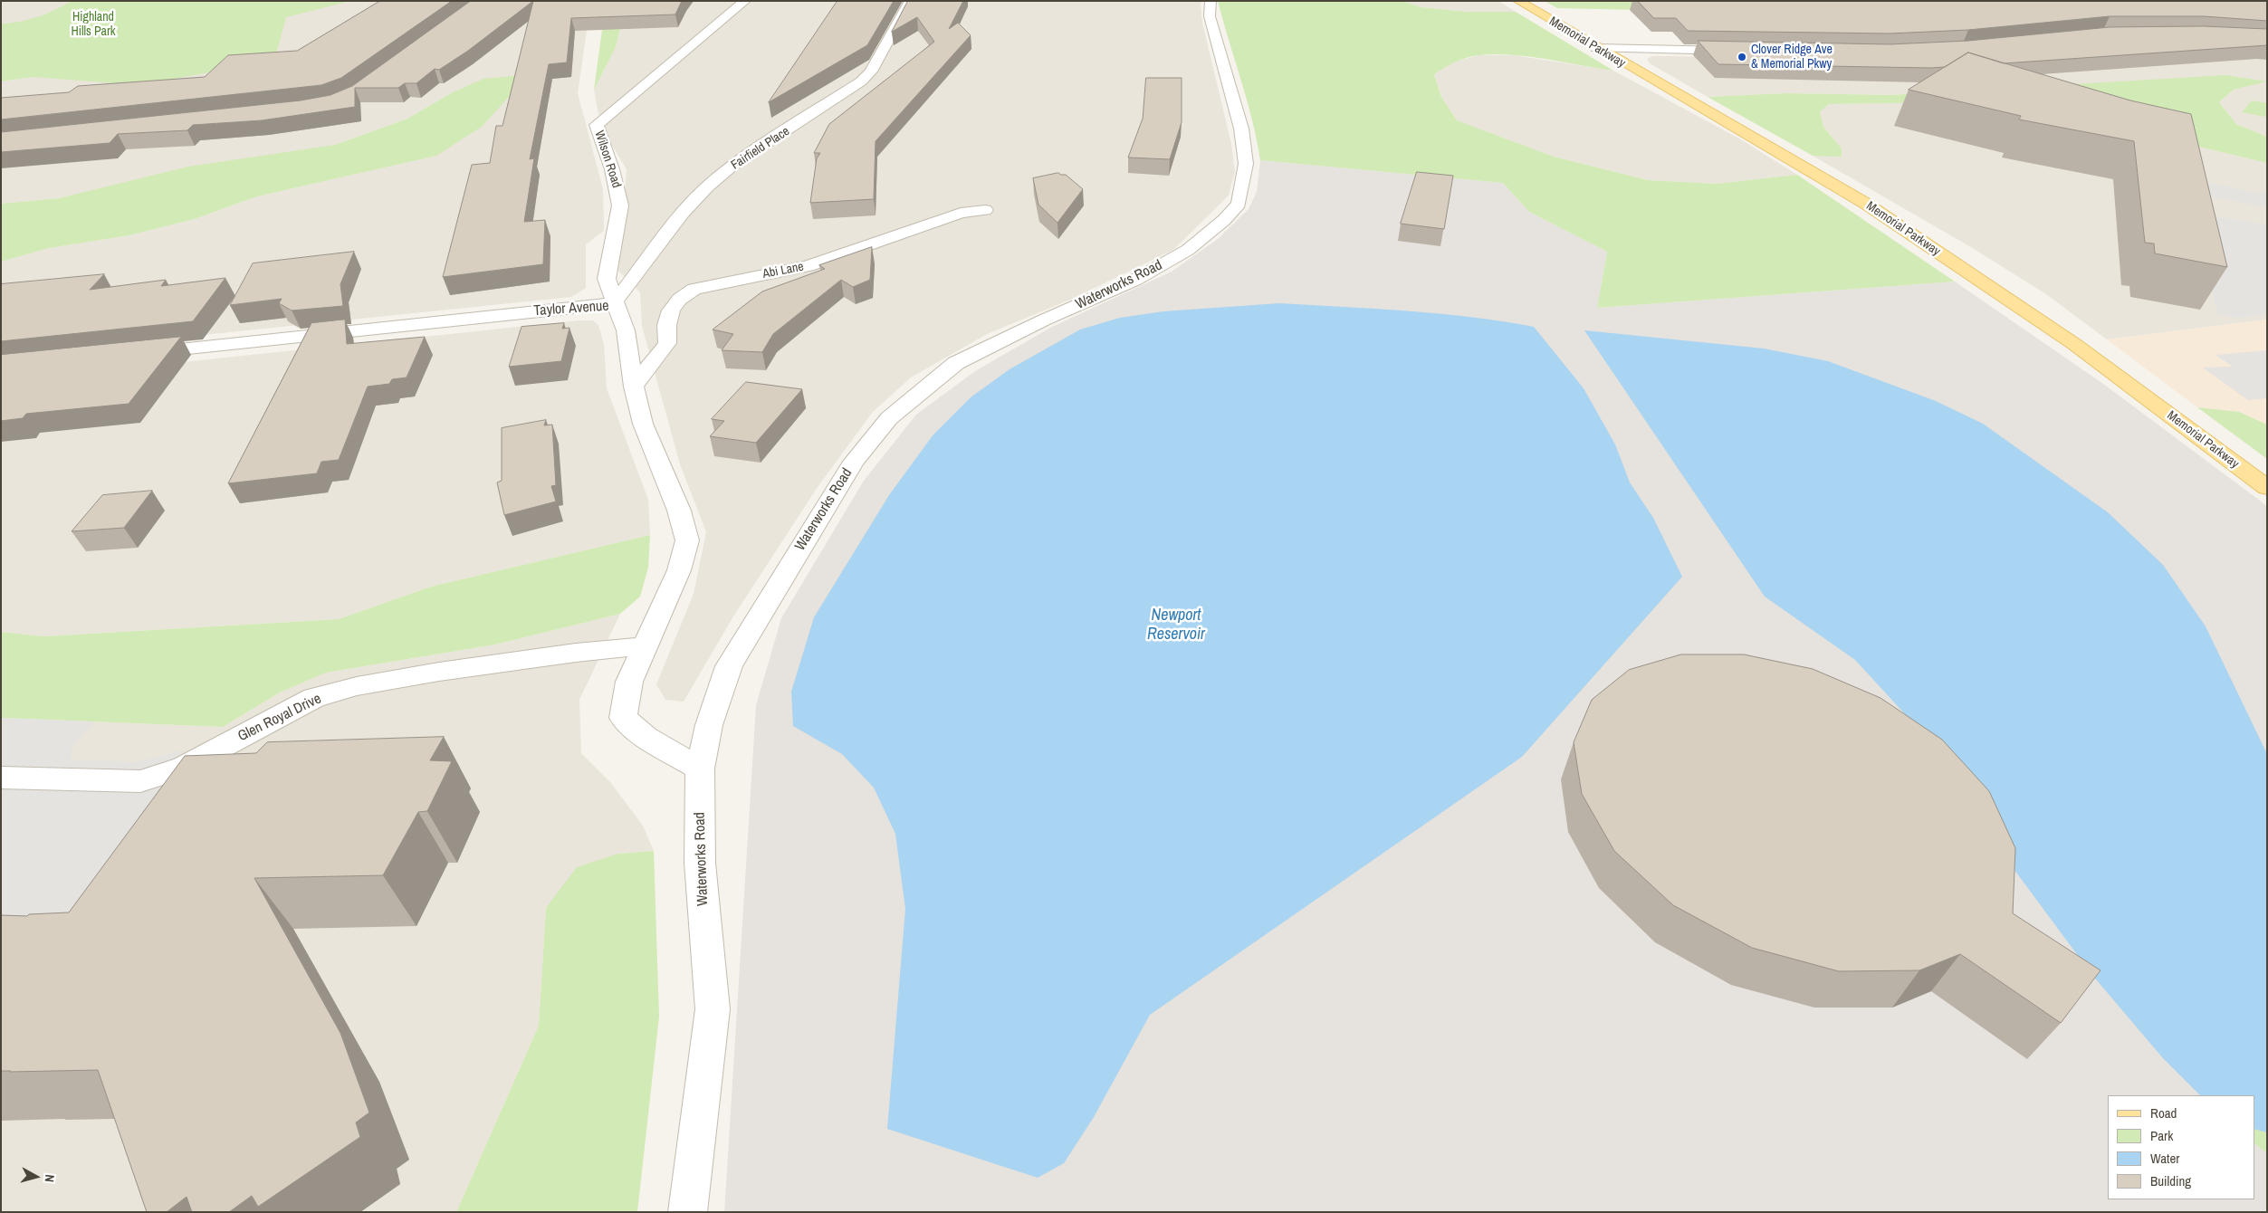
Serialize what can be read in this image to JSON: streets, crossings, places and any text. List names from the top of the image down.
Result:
{
  "streets": {
    "main road": ["Memorial Parkway"],
    "street": [
      "Fairfield Place",
      "Wilson Road",
      "Abi Lane",
      "Waterworks Road",
      "Taylor Avenue",
      "Glen Royal Drive"
    ]
  },
  "crossings": [
    ["Fairfield Place", "Wilson Road"],
    ["Fairfield Place", "Taylor Avenue"],
    ["Wilson Road", "Taylor Avenue"],
    ["Abi Lane", "Taylor Avenue"],
    ["Waterworks Road", "Taylor Avenue"],
    ["Taylor Avenue", "Glen Royal Drive"]
  ],
  "water": ["Newport Reservoir"],
  "parks": ["Highland Hills Park"],
  "places": ["Clover Ridge Ave & Memorial Pkwy"],
  "legend": [
    "Road",
    "Park",
    "Water",
    "Building"
  ],
  "north": "right"
}
